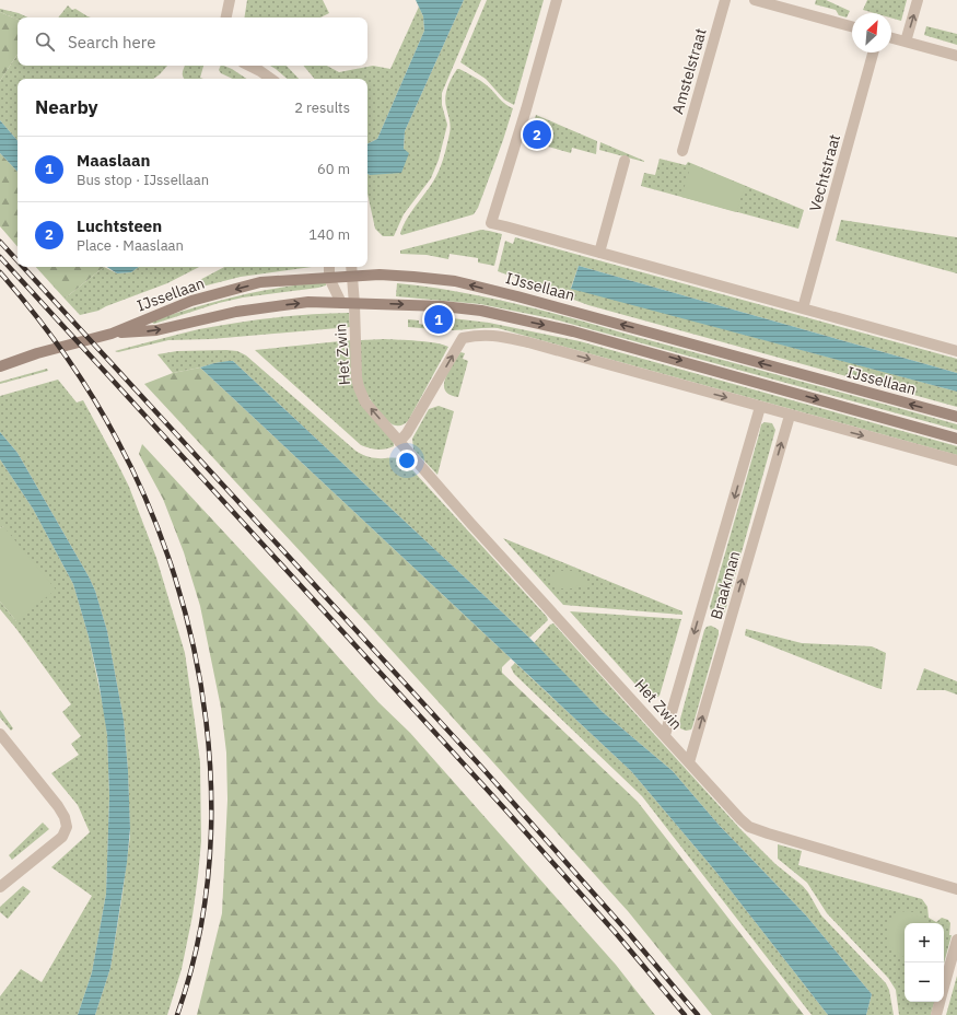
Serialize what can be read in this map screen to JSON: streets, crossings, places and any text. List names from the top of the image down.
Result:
{
  "streets": {
    "main road": ["IJssellaan"],
    "street": [
      "Amstelstraat",
      "Vechtstraat",
      "Het Zwin",
      "Braakman"
    ]
  },
  "crossings": [
    ["IJssellaan", "Het Zwin"],
    ["Het Zwin", "Braakman"]
  ],
  "north": "top right",
  "page": {
    "search": "Search here",
    "heading": ["Nearby", "2 results"],
    "pins": ["2", "1"],
    "list": [
      {
        "mark": "1",
        "name": "Maaslaan",
        "note": "Bus stop · IJssellaan",
        "value": "60 m"
      },
      {
        "mark": "2",
        "name": "Luchtsteen",
        "note": "Place · Maaslaan",
        "value": "140 m"
      }
    ],
    "map_buttons": ["+", "−"]
  }
}
